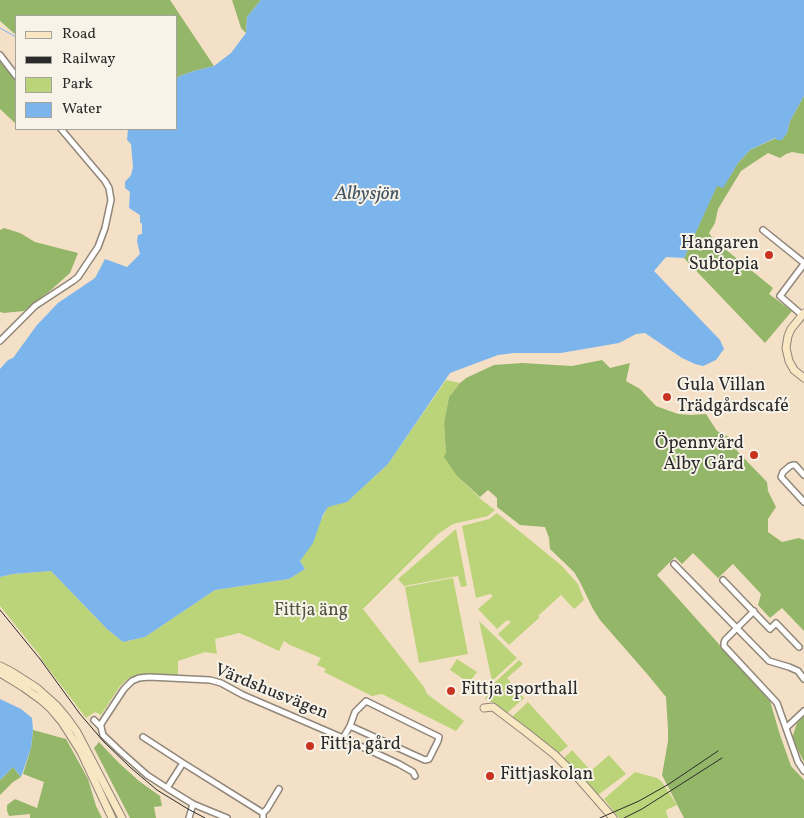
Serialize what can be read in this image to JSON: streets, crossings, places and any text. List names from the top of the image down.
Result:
{
  "streets": {
    "street": ["Värdshusvägen"]
  },
  "water": ["Albysjön"],
  "parks": ["Fittja äng"],
  "places": [
    "Hangaren Subtopia",
    "Gula Villan Trädgårdscafé",
    "Öpennvård Alby Gård",
    "Fittja sporthall",
    "Fittja gård",
    "Fittjaskolan"
  ],
  "legend": [
    "Road",
    "Railway",
    "Park",
    "Water"
  ]
}
